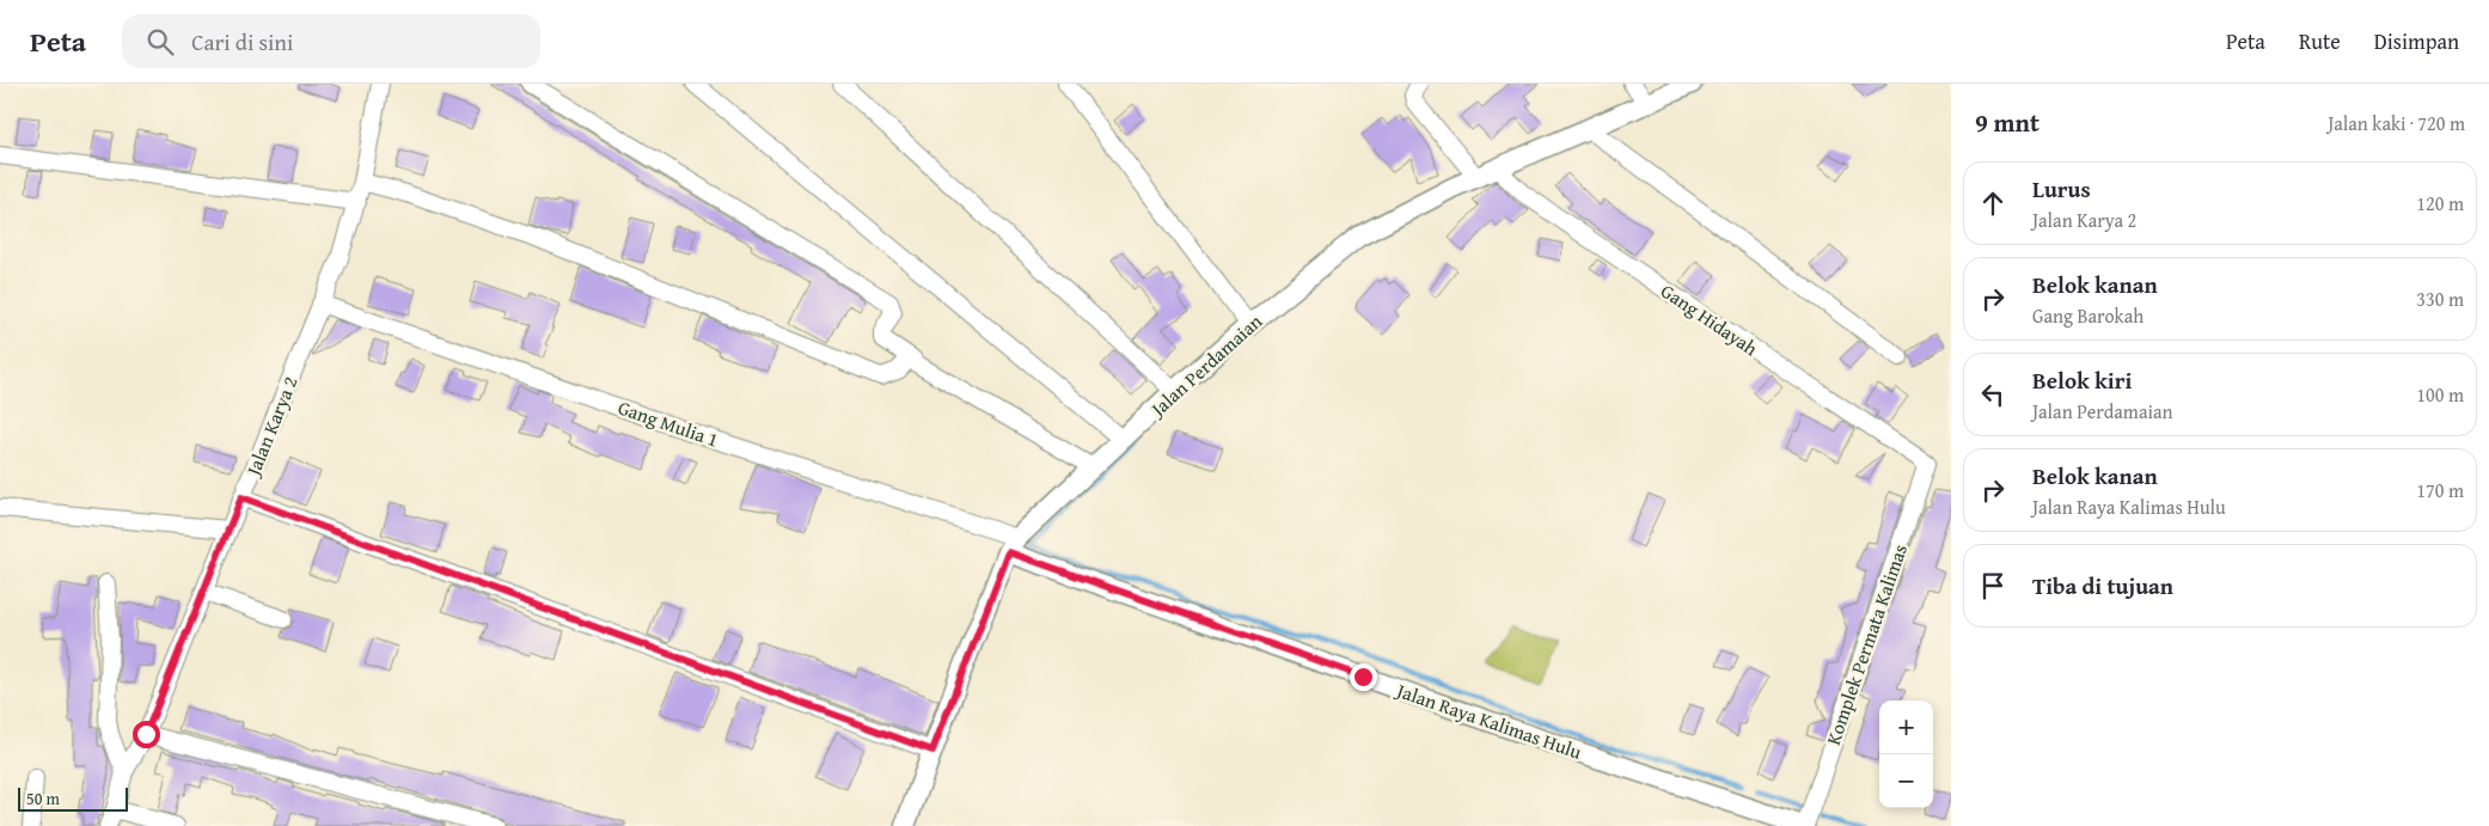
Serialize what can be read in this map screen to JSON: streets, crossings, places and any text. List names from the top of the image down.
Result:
{
  "streets": {
    "street": [
      "Gang Hidayah",
      "Jalan Perdamaian",
      "Gang Mulia 1",
      "Jalan Karya 2",
      "Komplek Permata Kalimas",
      "Jalan Raya Kalimas Hulu"
    ]
  },
  "crossings": [
    ["Gang Hidayah", "Jalan Perdamaian"],
    ["Gang Hidayah", "Komplek Permata Kalimas"],
    ["Jalan Perdamaian", "Gang Mulia 1"],
    ["Jalan Perdamaian", "Jalan Raya Kalimas Hulu"],
    ["Gang Mulia 1", "Jalan Karya 2"],
    ["Gang Mulia 1", "Jalan Raya Kalimas Hulu"],
    ["Komplek Permata Kalimas", "Jalan Raya Kalimas Hulu"]
  ],
  "scale_bar": "50 m",
  "page": {
    "header": "Peta",
    "search": "Cari di sini",
    "nav": ["Peta", "Rute", "Disimpan"],
    "heading": ["9 mnt", "Jalan kaki · 720 m"],
    "list": [
      ["Lurus", "Jalan Karya 2", "120 m"],
      ["Belok kanan", "Gang Barokah", "330 m"],
      ["Belok kiri", "Jalan Perdamaian", "100 m"],
      ["Belok kanan", "Jalan Raya Kalimas Hulu", "170 m"],
      "Tiba di tujuan"
    ],
    "map_buttons": ["+", "−"],
    "scale": "50 m"
  }
}
